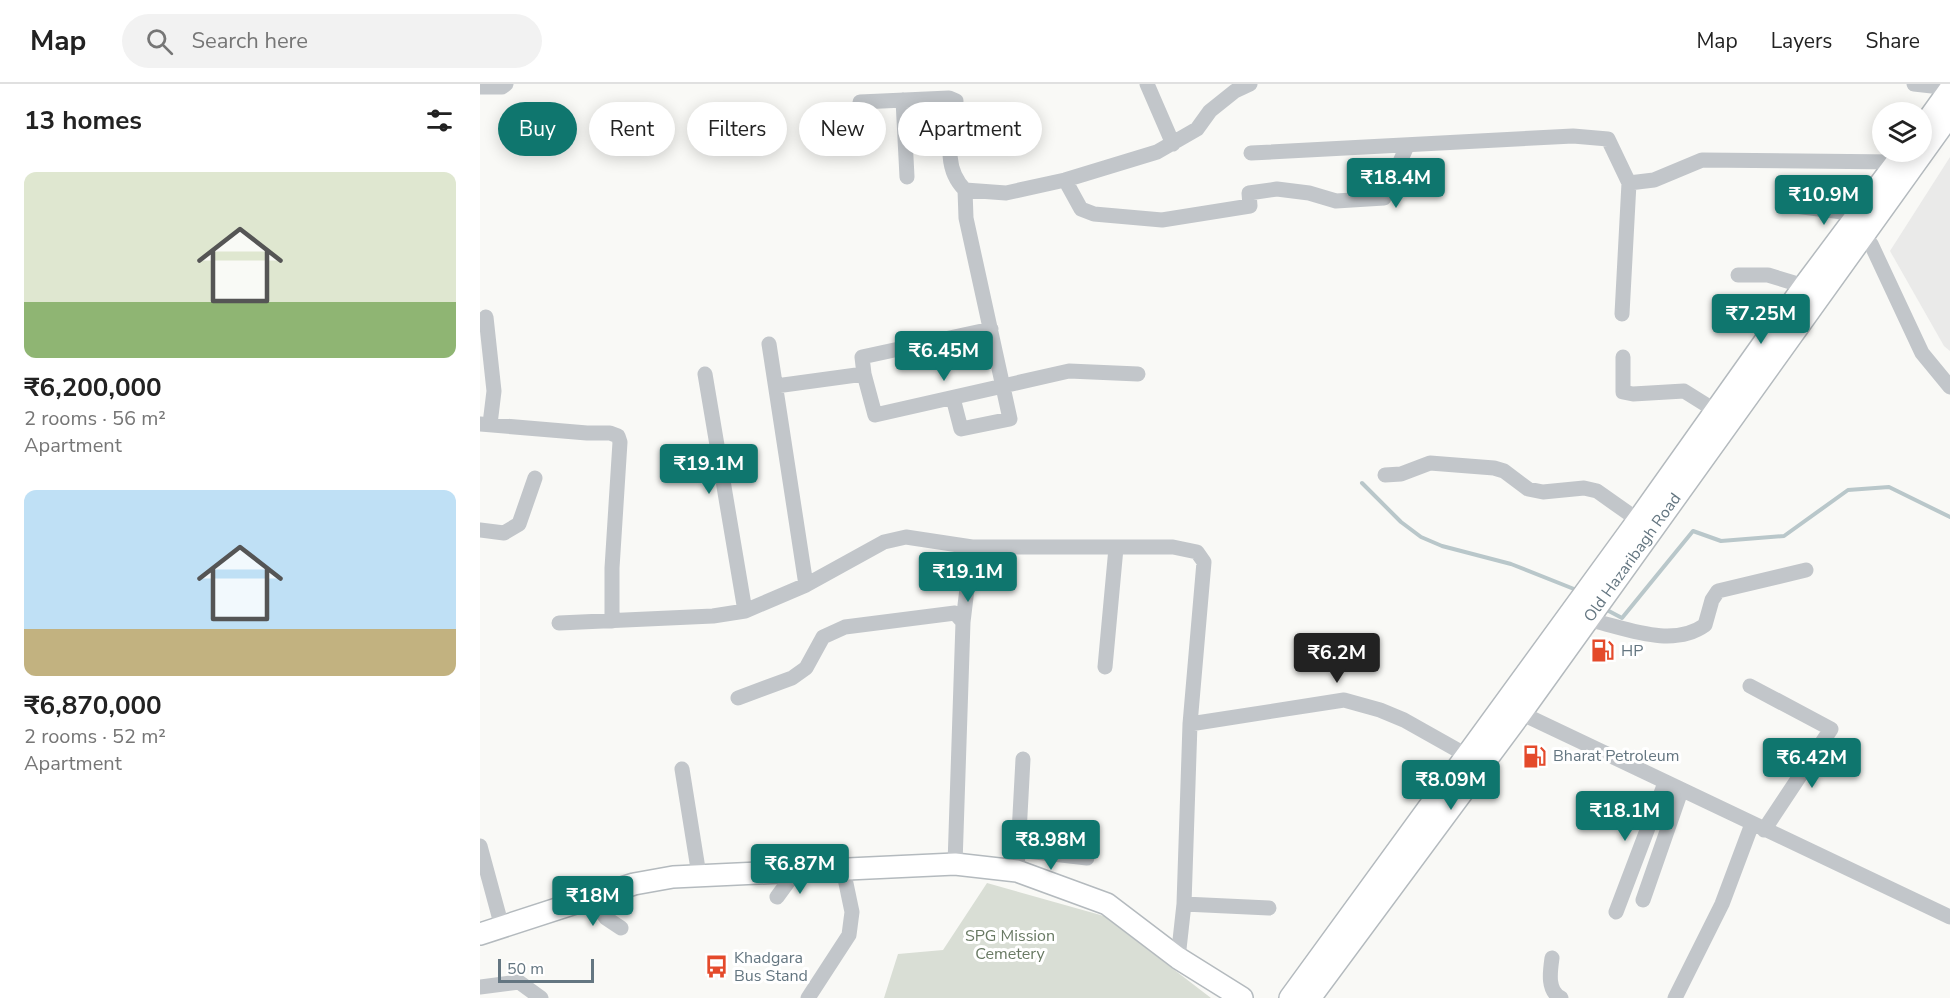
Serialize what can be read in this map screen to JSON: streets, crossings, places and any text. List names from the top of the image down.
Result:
{
  "streets": {
    "street": ["Old Hazaribagh Road"]
  },
  "parks": ["SPG Mission Cemetery"],
  "places": {
    "fuel station": ["HP", "Bharat Petroleum"],
    "bus stop": ["Khadgara Bus Stand"]
  },
  "scale_bar": "50 m",
  "page": {
    "header": "Map",
    "search": "Search here",
    "nav": ["Map", "Layers", "Share"],
    "heading": "13 homes",
    "chip": [
      "Buy",
      "Rent",
      "Filters",
      "New",
      "Apartment"
    ],
    "list": [
      {
        "name": "₹6,200,000",
        "note": "2 rooms · 56 m² · Apartment"
      },
      {
        "name": "₹6,870,000",
        "note": "2 rooms · 52 m² · Apartment"
      }
    ],
    "price": [
      "₹18.4M",
      "₹10.9M",
      "₹7.25M",
      "₹6.45M",
      "₹19.1M",
      "₹19.1M",
      "₹6.2M",
      "₹6.42M",
      "₹8.09M",
      "₹18.1M",
      "₹8.98M",
      "₹6.87M",
      "₹18M"
    ],
    "scale": "50 m"
  }
}
